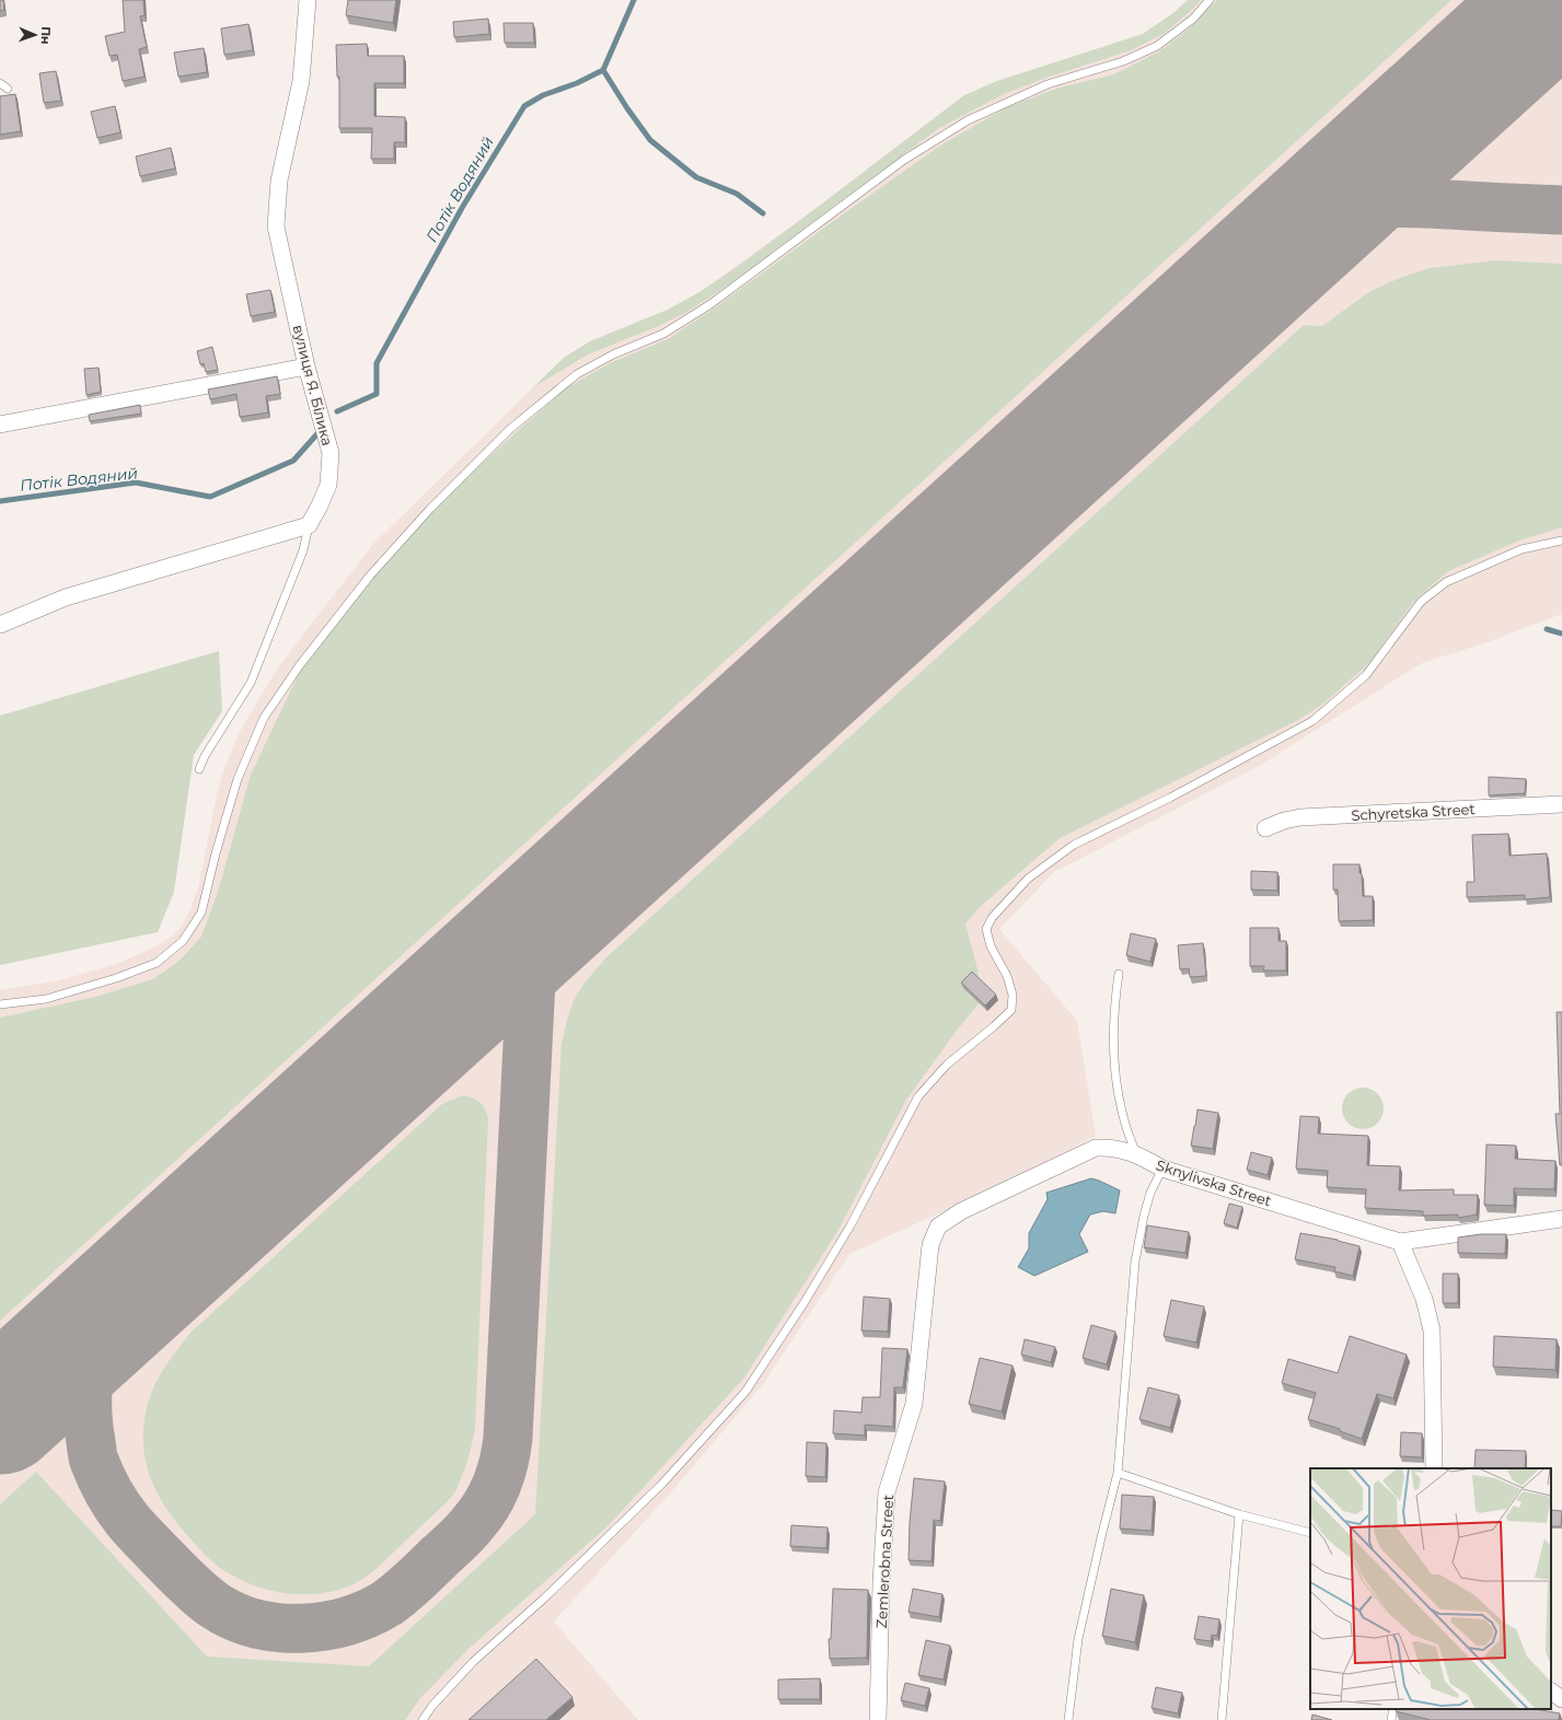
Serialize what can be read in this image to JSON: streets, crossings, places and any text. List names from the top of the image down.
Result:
{
  "streets": {
    "street": [
      "вулиця Я. Білика",
      "Schyretska Street",
      "Sknylivska Street",
      "Zemlerobna Street"
    ]
  },
  "crossings": [
    ["Sknylivska Street", "Zemlerobna Street"]
  ],
  "water": ["Потік Водяний"],
  "north": "right"
}
